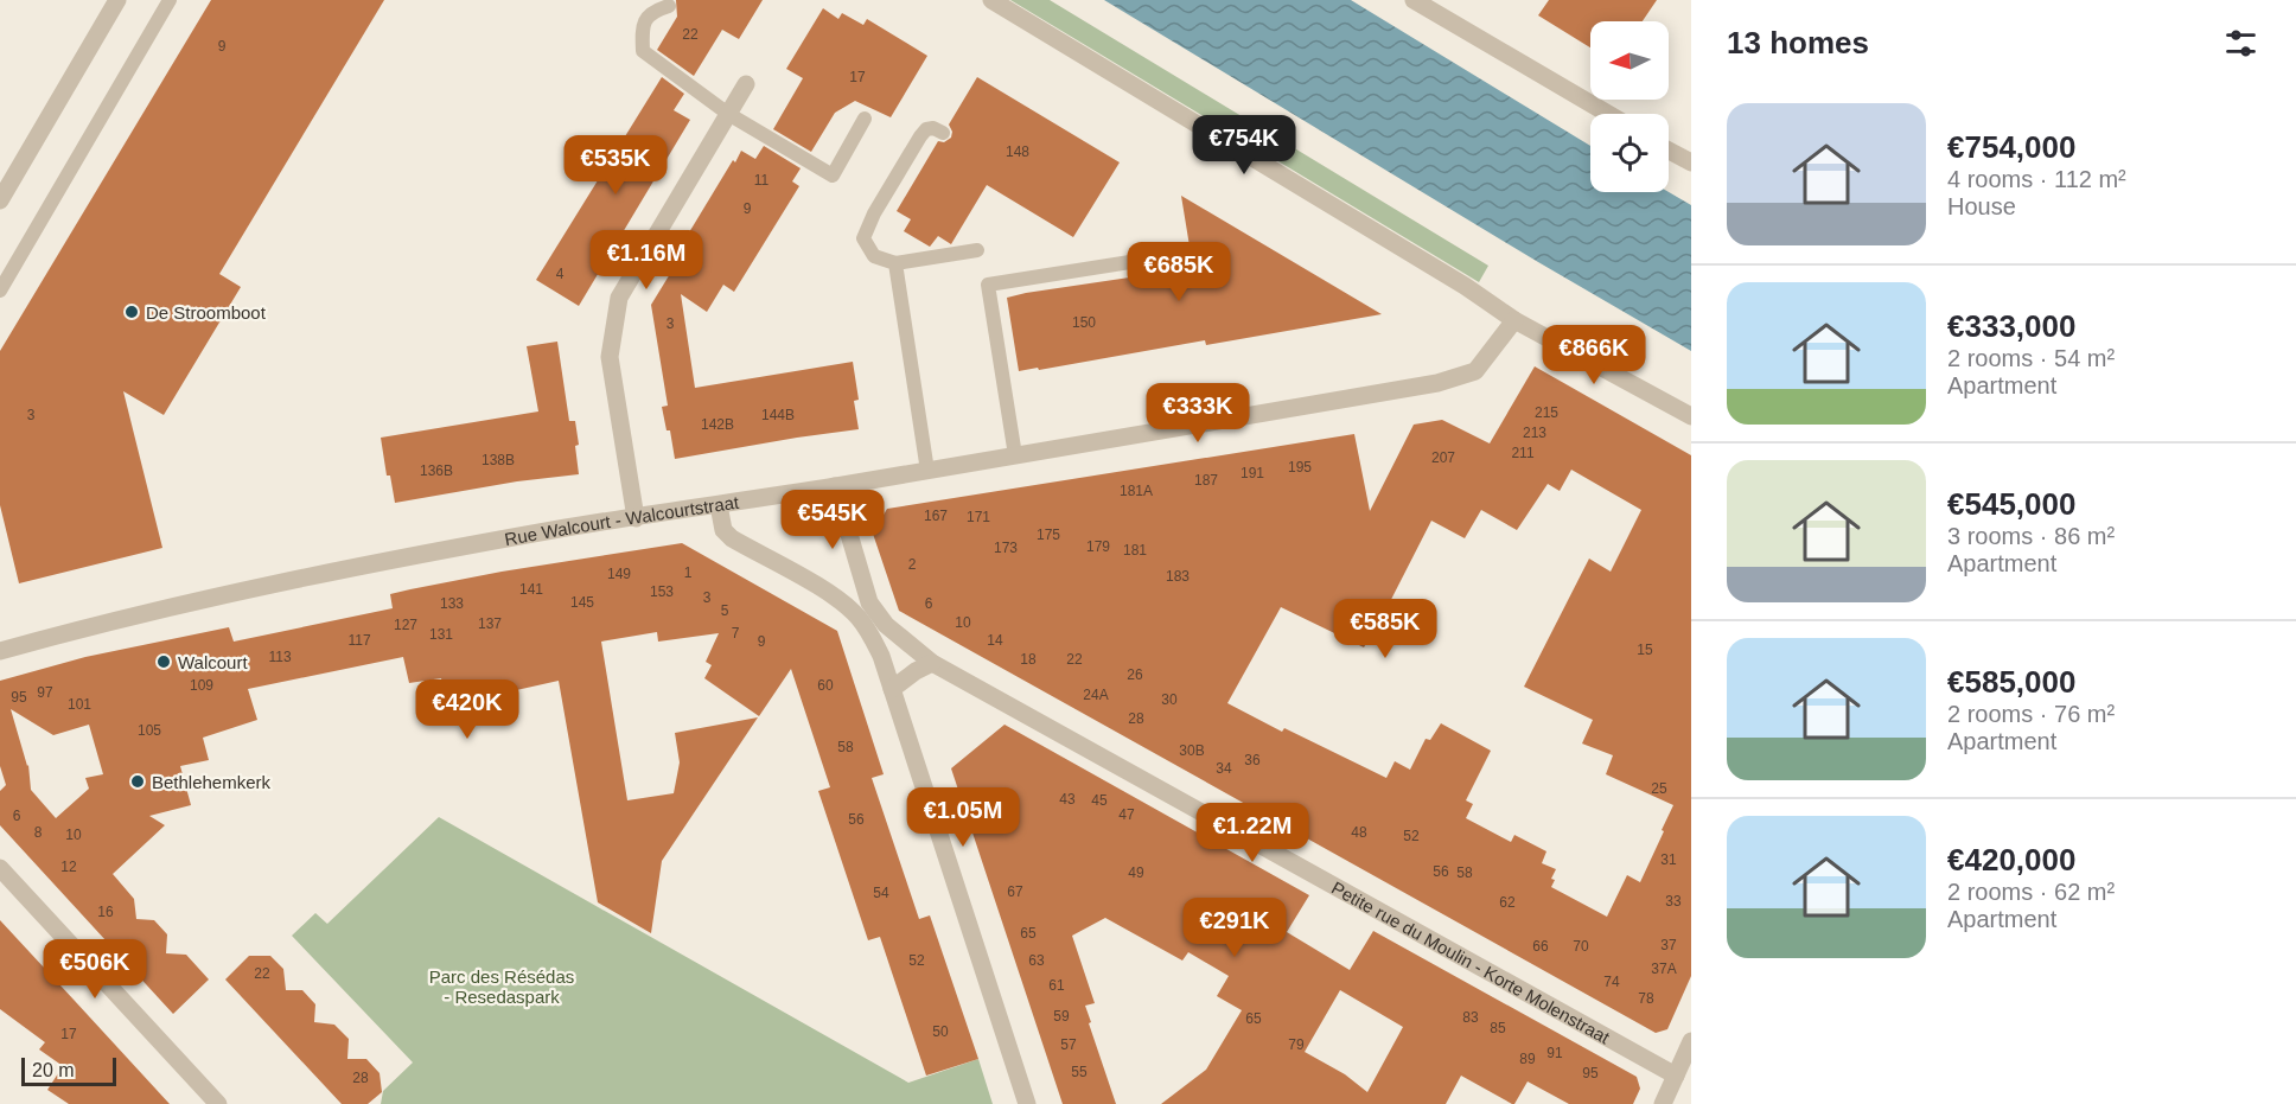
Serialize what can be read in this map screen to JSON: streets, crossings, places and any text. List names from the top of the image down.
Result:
{
  "streets": {
    "street": ["Rue Walcourt - Walcourtstraat", "Petite rue du Moulin - Korte Molenstraat"]
  },
  "crossings": [
    ["Rue Walcourt - Walcourtstraat", "Petite rue du Moulin - Korte Molenstraat"]
  ],
  "parks": ["Parc des Résédas - Resedaspark"],
  "places": ["De Stroomboot", "Walcourt", "Bethlehemkerk"],
  "house_numbers": [
    "22",
    "9",
    "17",
    "148",
    "11",
    "9",
    "4",
    "150",
    "3",
    "215",
    "3",
    "144B",
    "142B",
    "213",
    "211",
    "207",
    "138B",
    "195",
    "136B",
    "191",
    "187",
    "181A",
    "167",
    "171",
    "175",
    "179",
    "173",
    "181",
    "2",
    "1",
    "149",
    "183",
    "141",
    "153",
    "3",
    "145",
    "133",
    "6",
    "5",
    "10",
    "137",
    "127",
    "7",
    "131",
    "117",
    "14",
    "9",
    "15",
    "113",
    "18",
    "22",
    "26",
    "109",
    "60",
    "97",
    "24A",
    "95",
    "30",
    "101",
    "28",
    "105",
    "58",
    "30B",
    "36",
    "34",
    "25",
    "43",
    "45",
    "47",
    "6",
    "56",
    "8",
    "48",
    "10",
    "52",
    "31",
    "12",
    "56",
    "49",
    "58",
    "67",
    "54",
    "33",
    "62",
    "16",
    "65",
    "37",
    "66",
    "70",
    "52",
    "63",
    "37A",
    "22",
    "74",
    "61",
    "78",
    "59",
    "83",
    "65",
    "85",
    "50",
    "17",
    "57",
    "79",
    "91",
    "89",
    "55",
    "95",
    "28"
  ],
  "scale_bar": "20 m",
  "north": "left",
  "page": {
    "heading": "13 homes",
    "list": [
      {
        "name": "€754,000",
        "note": "4 rooms · 112 m² · House"
      },
      {
        "name": "€333,000",
        "note": "2 rooms · 54 m² · Apartment"
      },
      {
        "name": "€545,000",
        "note": "3 rooms · 86 m² · Apartment"
      },
      {
        "name": "€585,000",
        "note": "2 rooms · 76 m² · Apartment"
      },
      {
        "name": "€420,000",
        "note": "2 rooms · 62 m² · Apartment"
      }
    ],
    "price": [
      "€754K",
      "€535K",
      "€1.16M",
      "€685K",
      "€866K",
      "€333K",
      "€545K",
      "€585K",
      "€420K",
      "€1.05M",
      "€1.22M",
      "€291K",
      "€506K"
    ],
    "scale": "20 m"
  }
}
